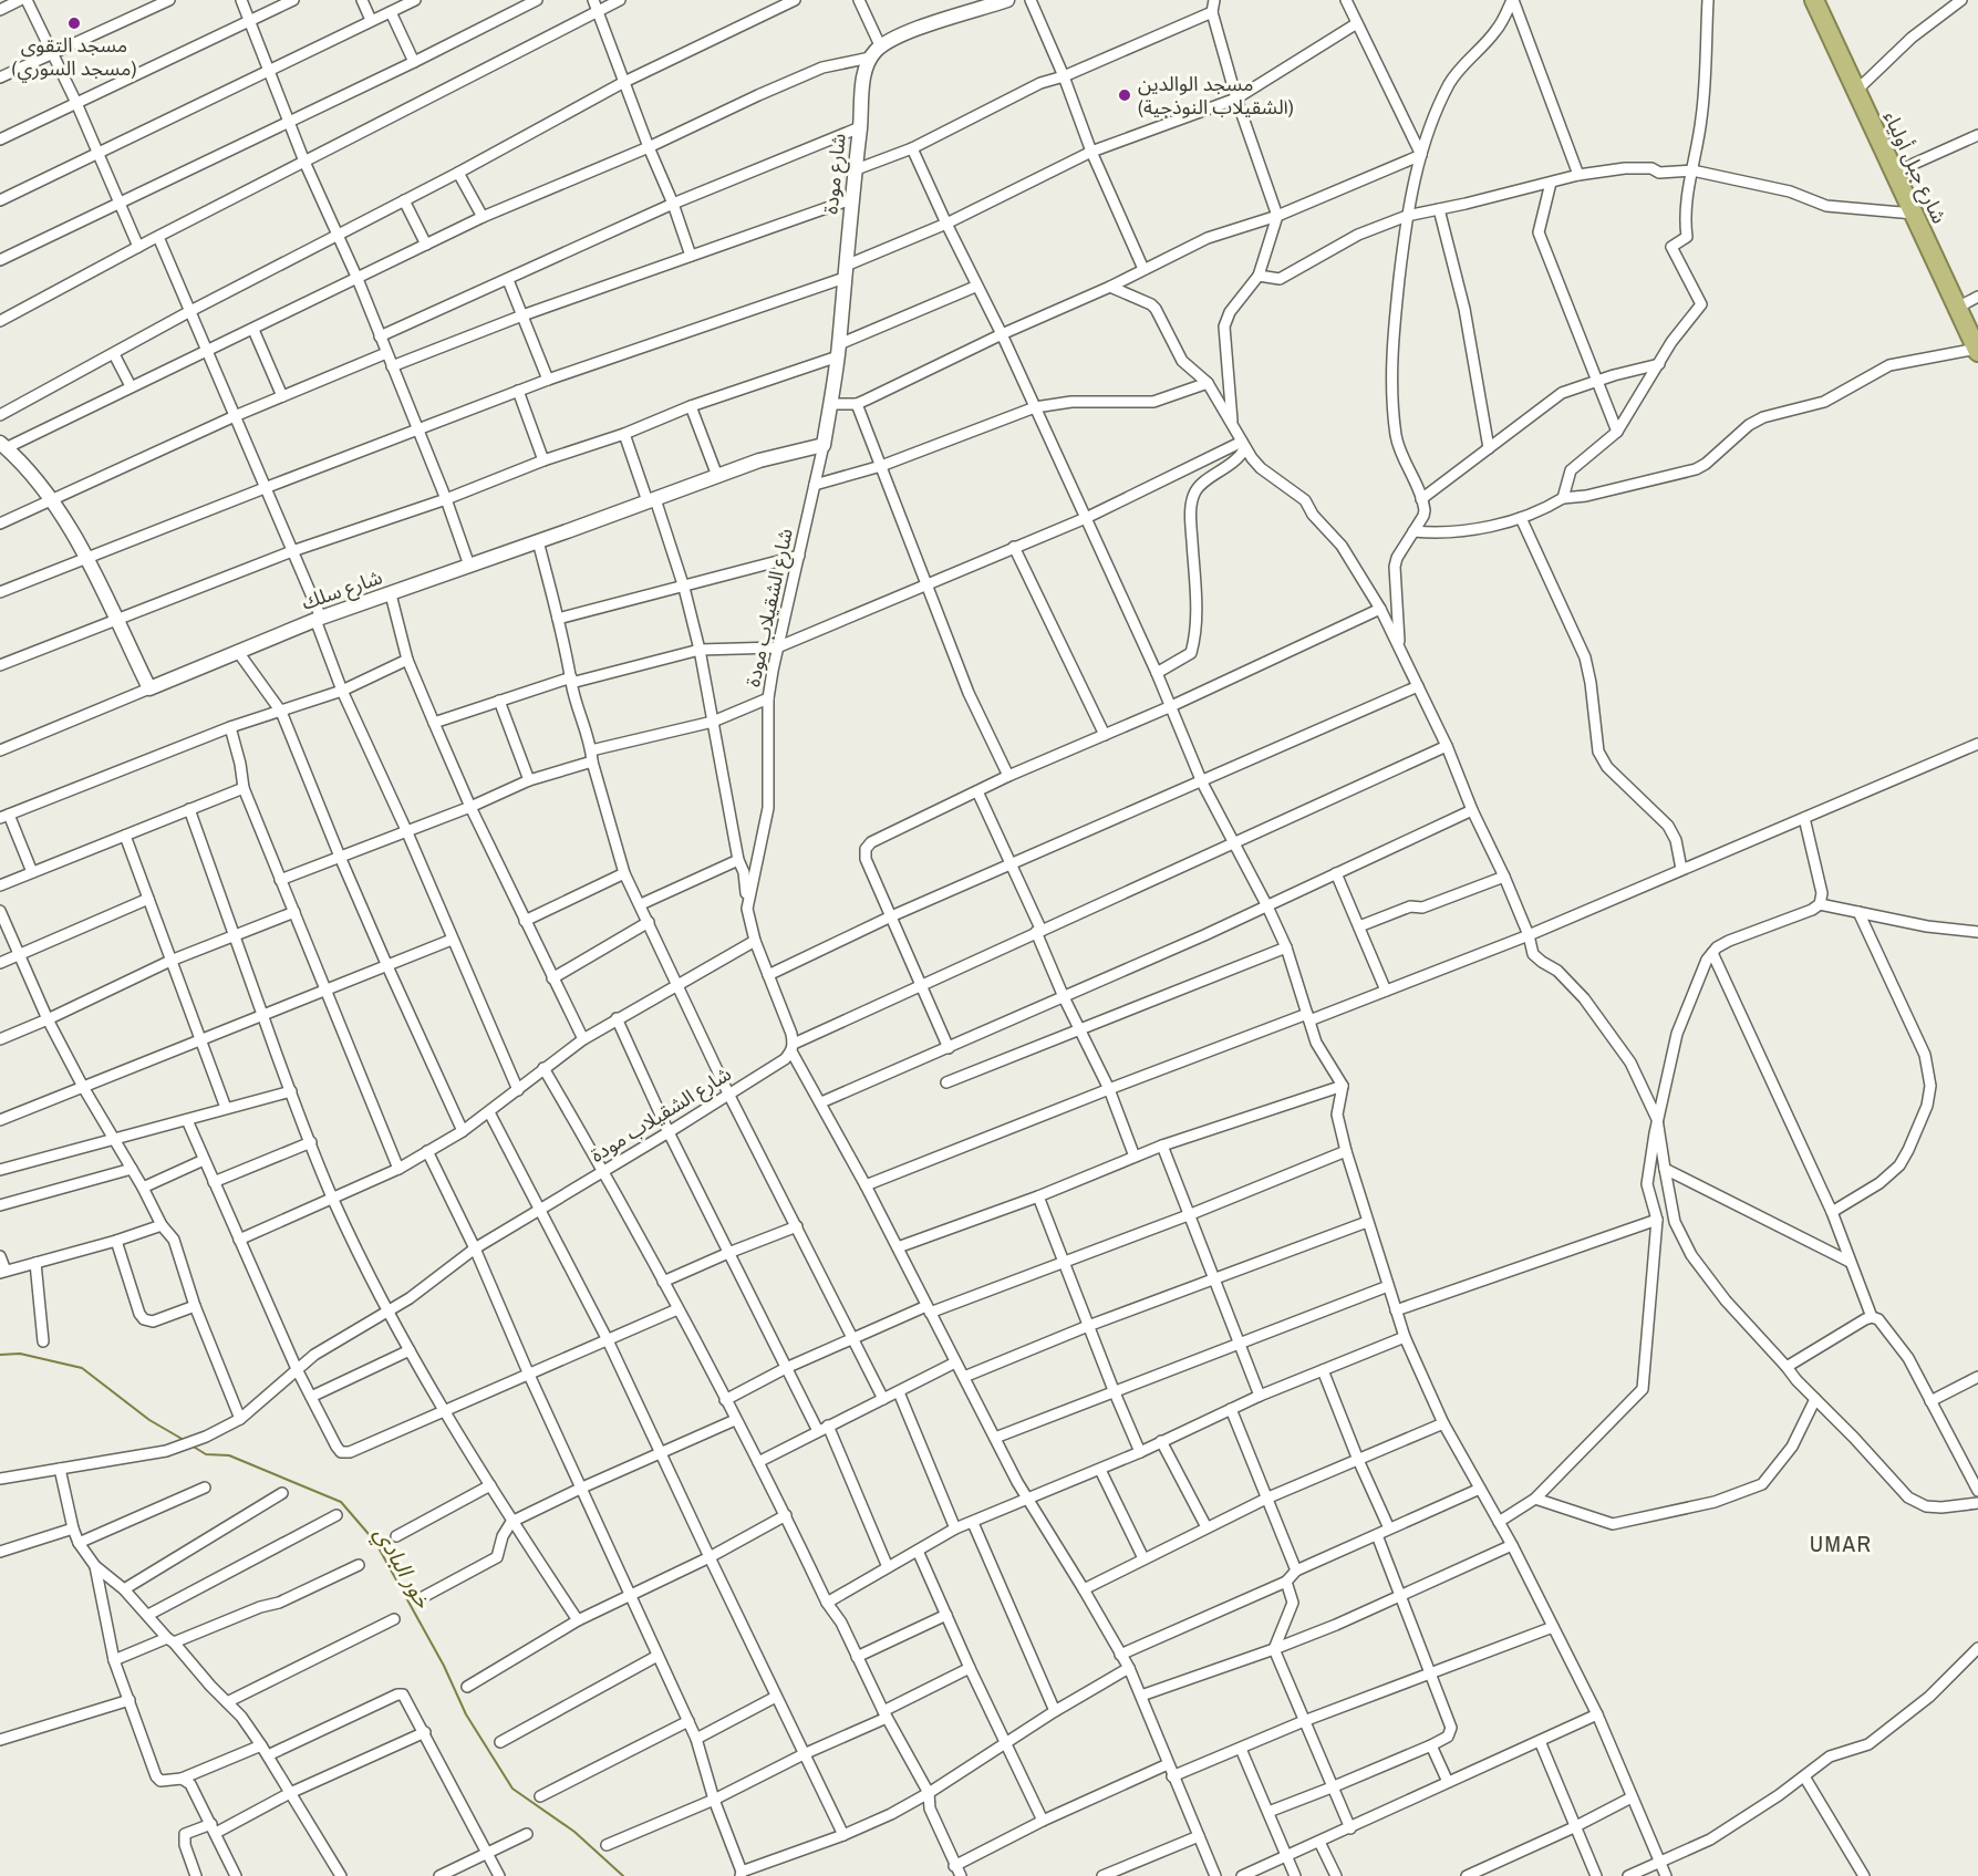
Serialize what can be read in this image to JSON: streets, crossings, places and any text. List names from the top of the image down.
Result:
{
  "streets": {
    "highway": ["شارع جبل أولياء"],
    "street": ["شارع مودة", "شارع سلك", "شارع الشقيلاب مودة"]
  },
  "crossings": [
    ["شارع مودة", "شارع سلك"],
    ["شارع مودة", "شارع الشقيلاب مودة"],
    ["شارع سلك", "شارع الشقيلاب مودة"]
  ],
  "districts": ["UMAR"],
  "water": ["خور البادي"],
  "places": ["مسجد التقوى (مسجد السوري)", "مسجد الوالدين (الشقيلاب النوذجية)"]
}
